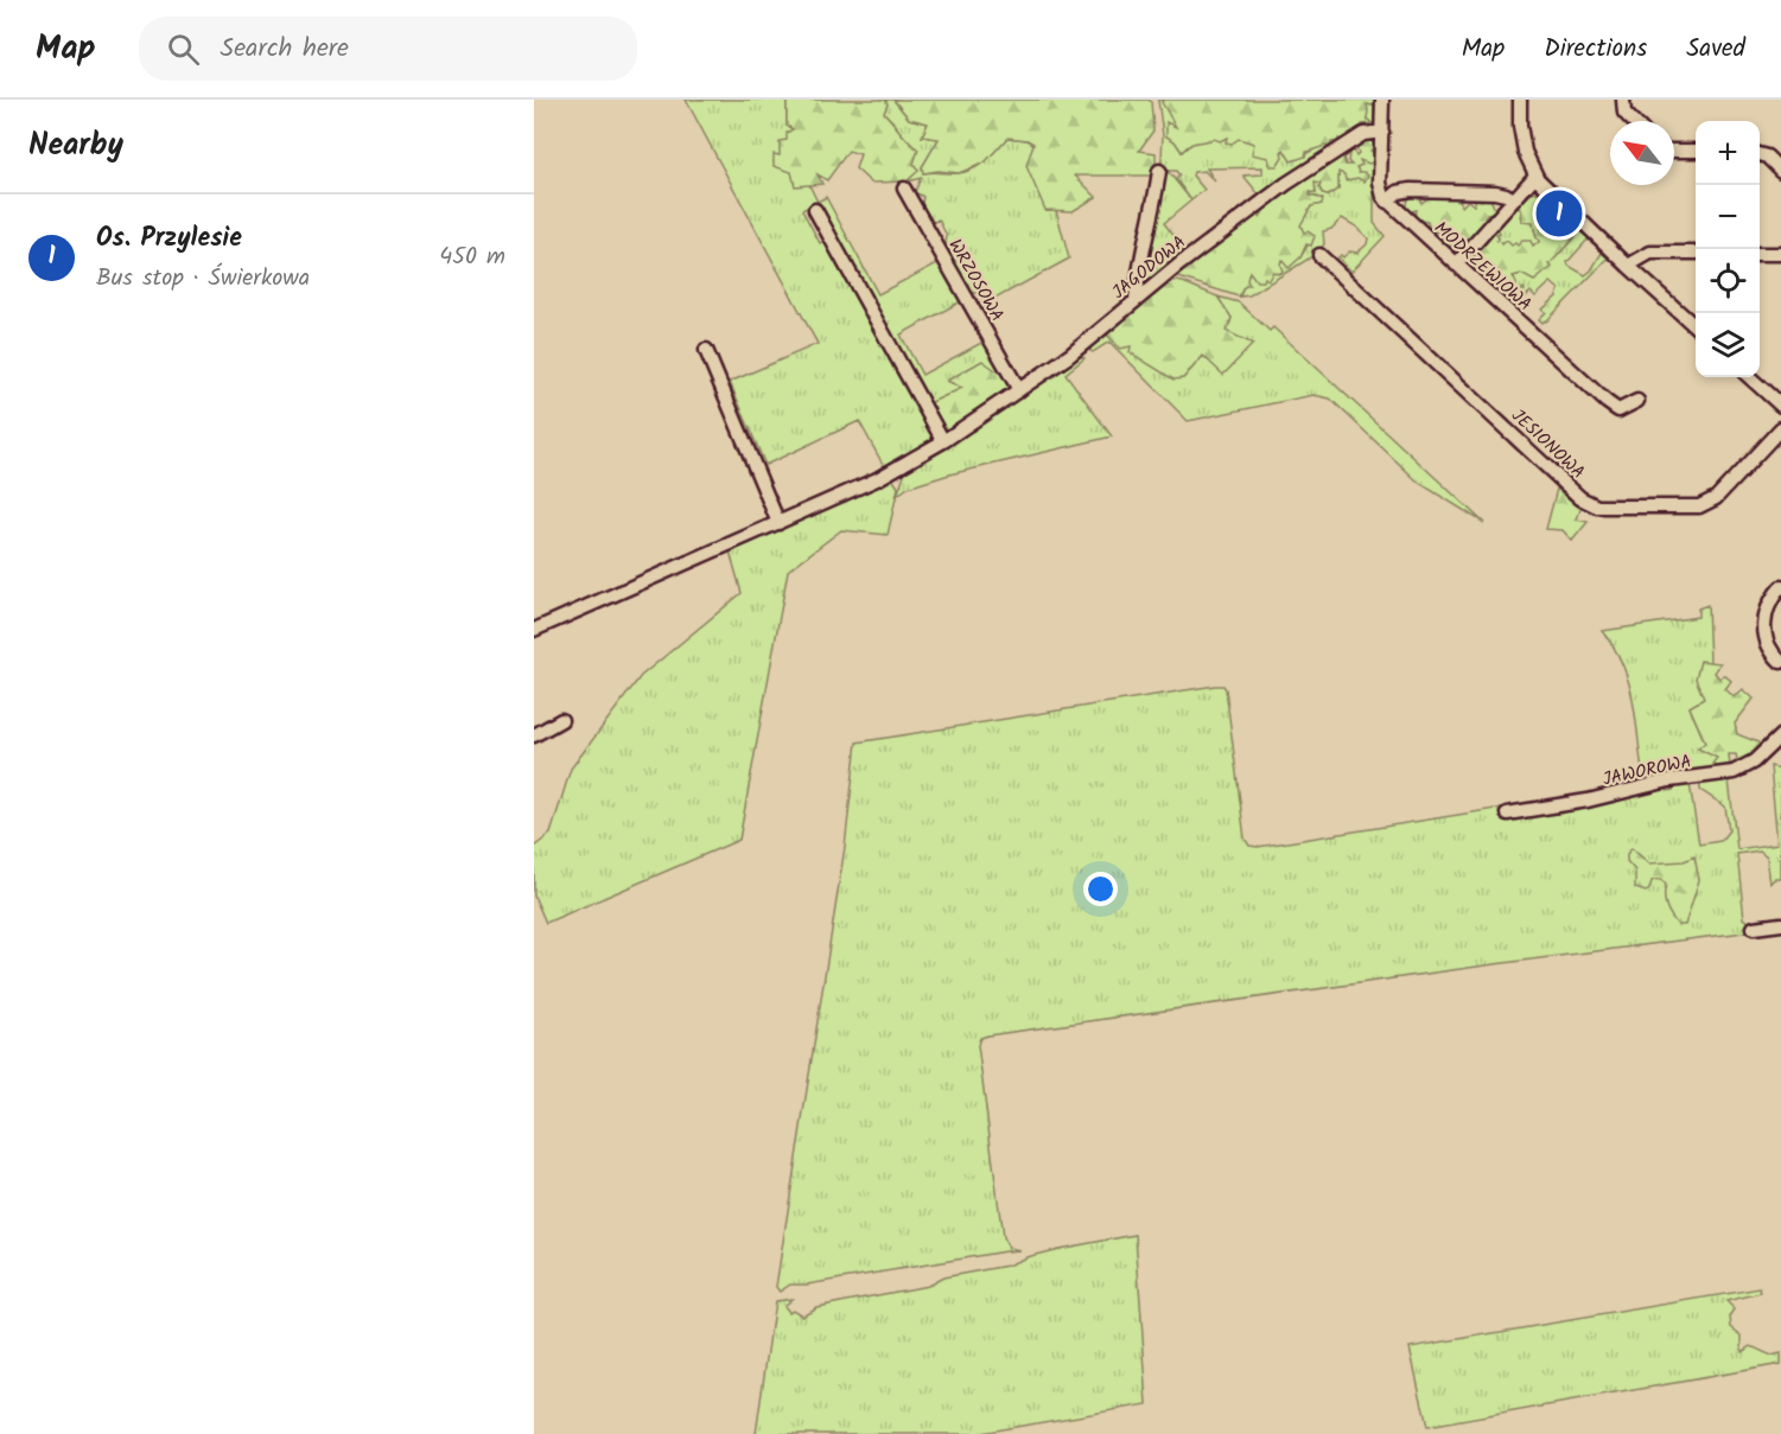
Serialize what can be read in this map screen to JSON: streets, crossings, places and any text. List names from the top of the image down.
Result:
{
  "streets": {
    "street": [
      "MODRZEWIOWA",
      "JAGODOWA",
      "WRZOSOWA",
      "JESIONOWA",
      "JAWOROWA"
    ]
  },
  "crossings": [
    ["JAGODOWA", "WRZOSOWA"]
  ],
  "north": "top left",
  "page": {
    "header": "Map",
    "search": "Search here",
    "nav": ["Map", "Directions", "Saved"],
    "heading": "Nearby",
    "map_buttons": ["+", "−"],
    "pins": "1",
    "list": [
      {
        "mark": "1",
        "name": "Os. Przylesie",
        "note": "Bus stop · Świerkowa",
        "value": "450 m"
      }
    ]
  }
}
